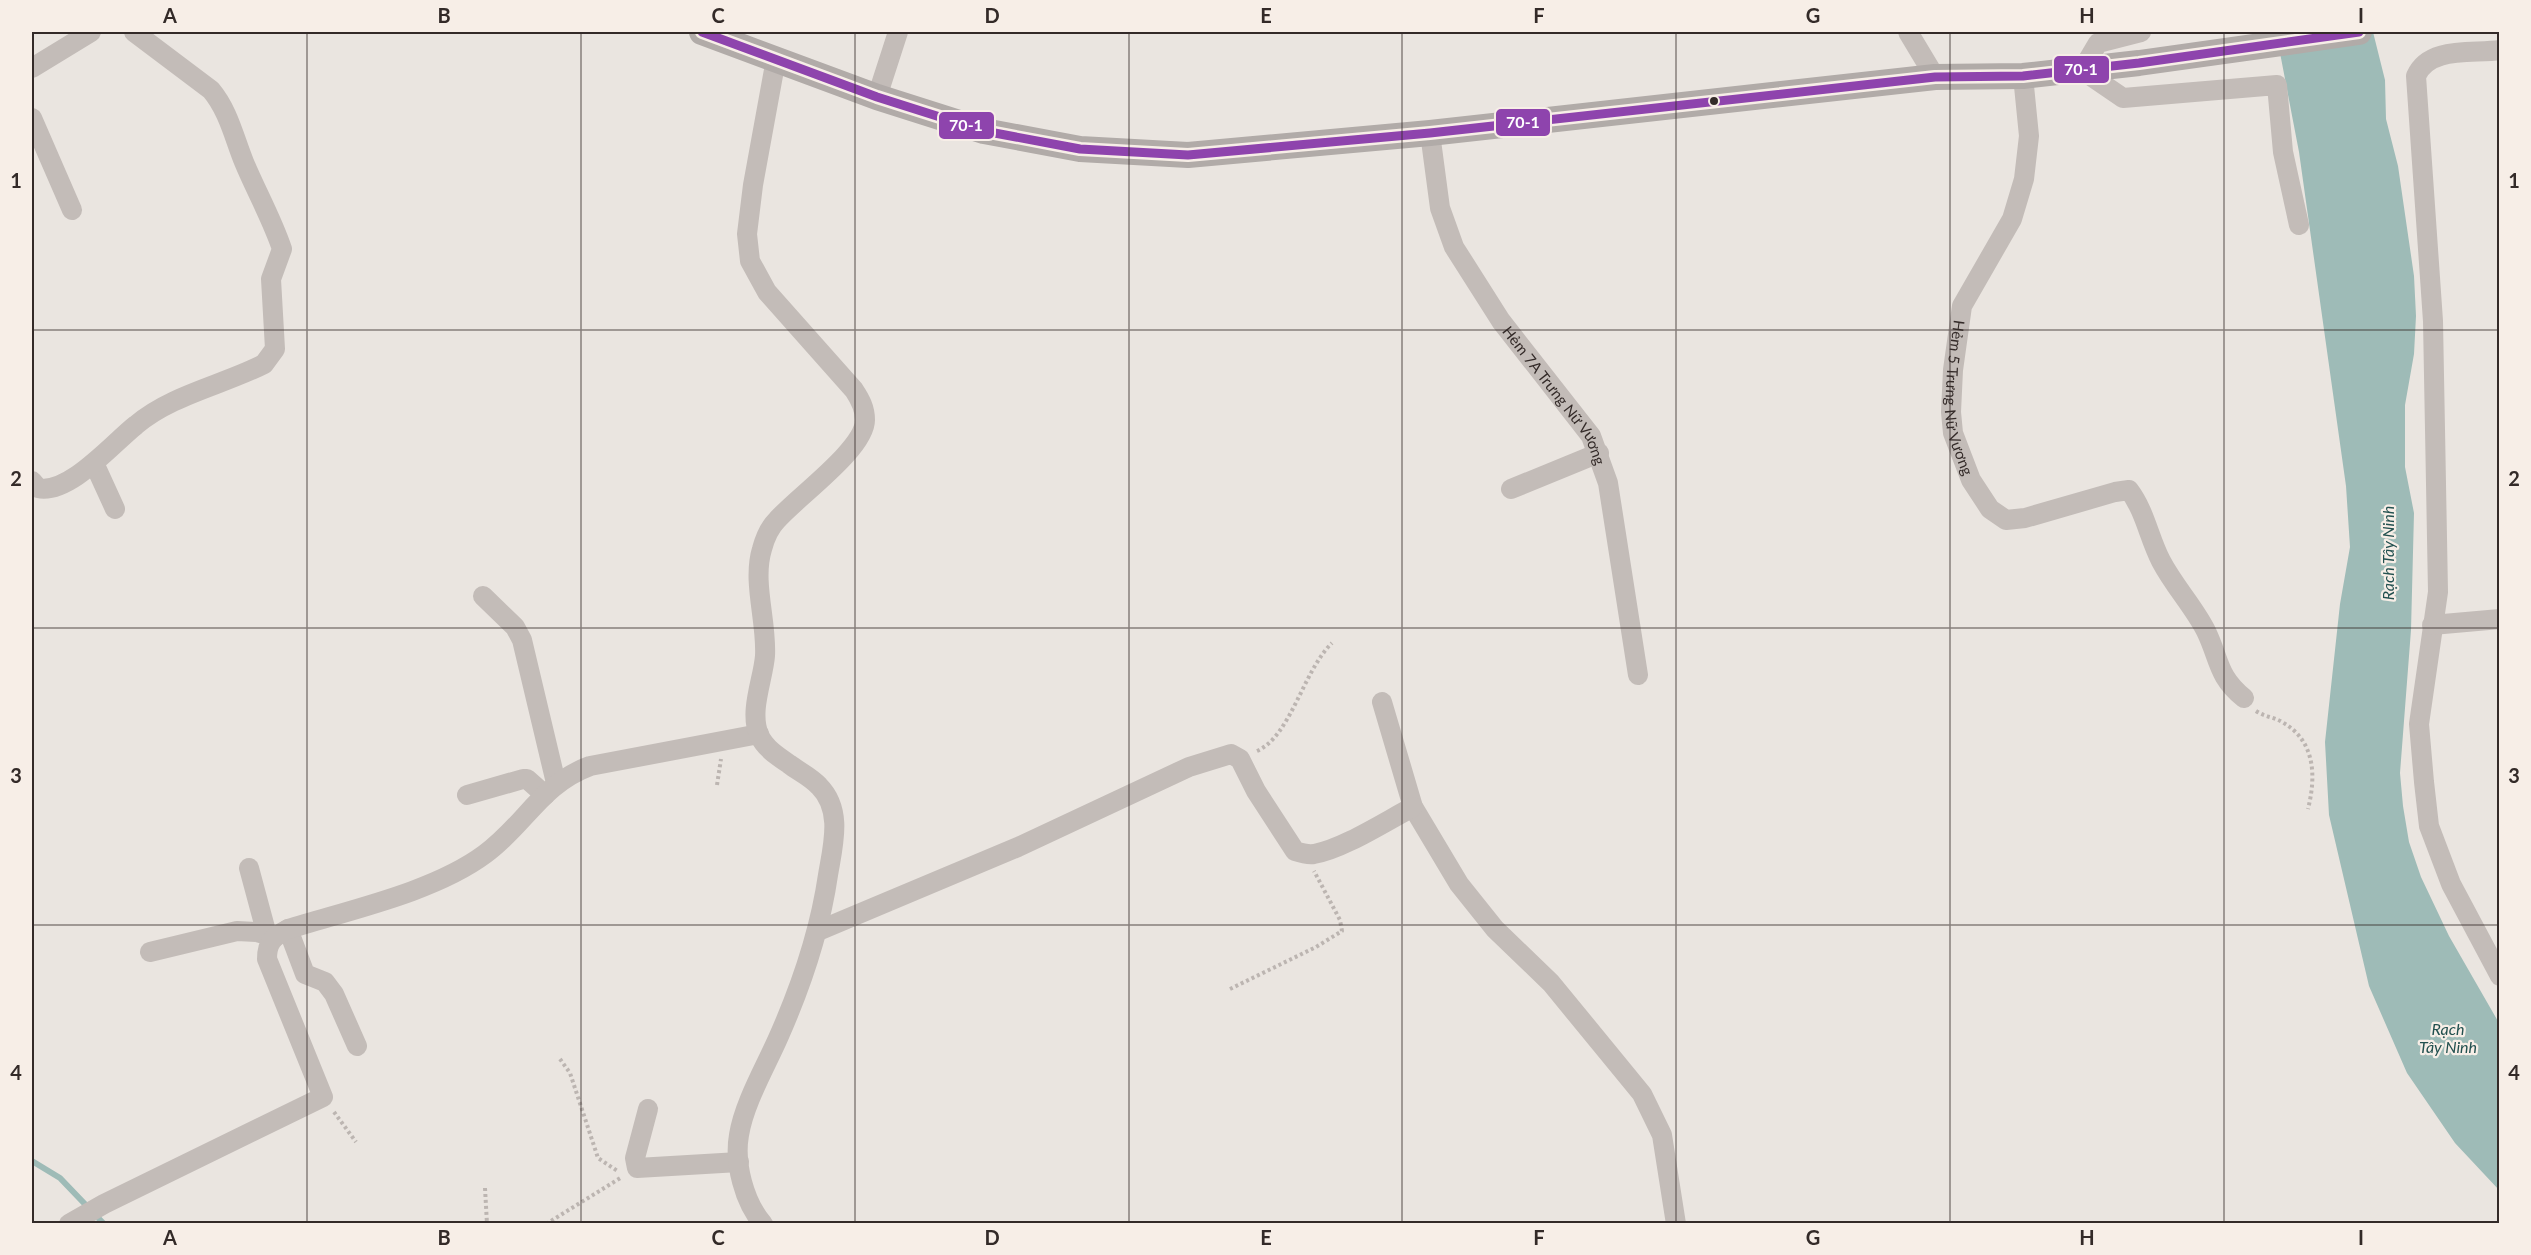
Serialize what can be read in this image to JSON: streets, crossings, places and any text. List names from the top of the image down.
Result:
{
  "streets": {
    "street": ["Hẻm 5 Trưng Nữ Vương", "Hẻm 7A Trưng Nữ Vương"]
  },
  "water": ["Rạch Tây Ninh"],
  "lines": ["transit line 70-1"],
  "grid": {
    "columns": [
      "A",
      "B",
      "C",
      "D",
      "E",
      "F",
      "G",
      "H",
      "I"
    ],
    "rows": [
      "1",
      "2",
      "3",
      "4"
    ]
  }
}
